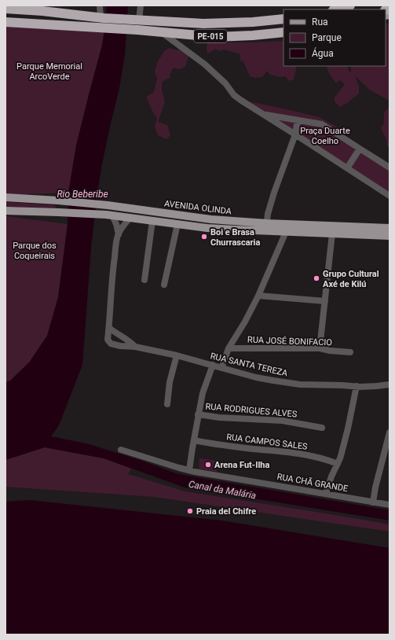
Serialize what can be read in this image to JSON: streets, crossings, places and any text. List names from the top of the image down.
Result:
{
  "streets": {
    "highway": ["PE-015"],
    "main road": ["AVENIDA OLINDA"],
    "street": [
      "RUA JOSÉ BONIFACIO",
      "RUA SANTA TEREZA",
      "RUA RODRIGUES ALVES",
      "RUA CAMPOS SALES",
      "RUA CHÃ GRANDE"
    ]
  },
  "water": ["Rio Beberibe", "Canal da Malária"],
  "parks": ["Parque Memorial ArcoVerde", "Praça Duarte Coelho", "Parque dos Coqueirais"],
  "places": [
    "Boi e Brasa Churrascaria",
    "Grupo Cultural Axé de Kilú",
    "Arena Fut-Ilha",
    "Praia del Chifre"
  ],
  "legend": ["Rua", "Parque", "Água"]
}
